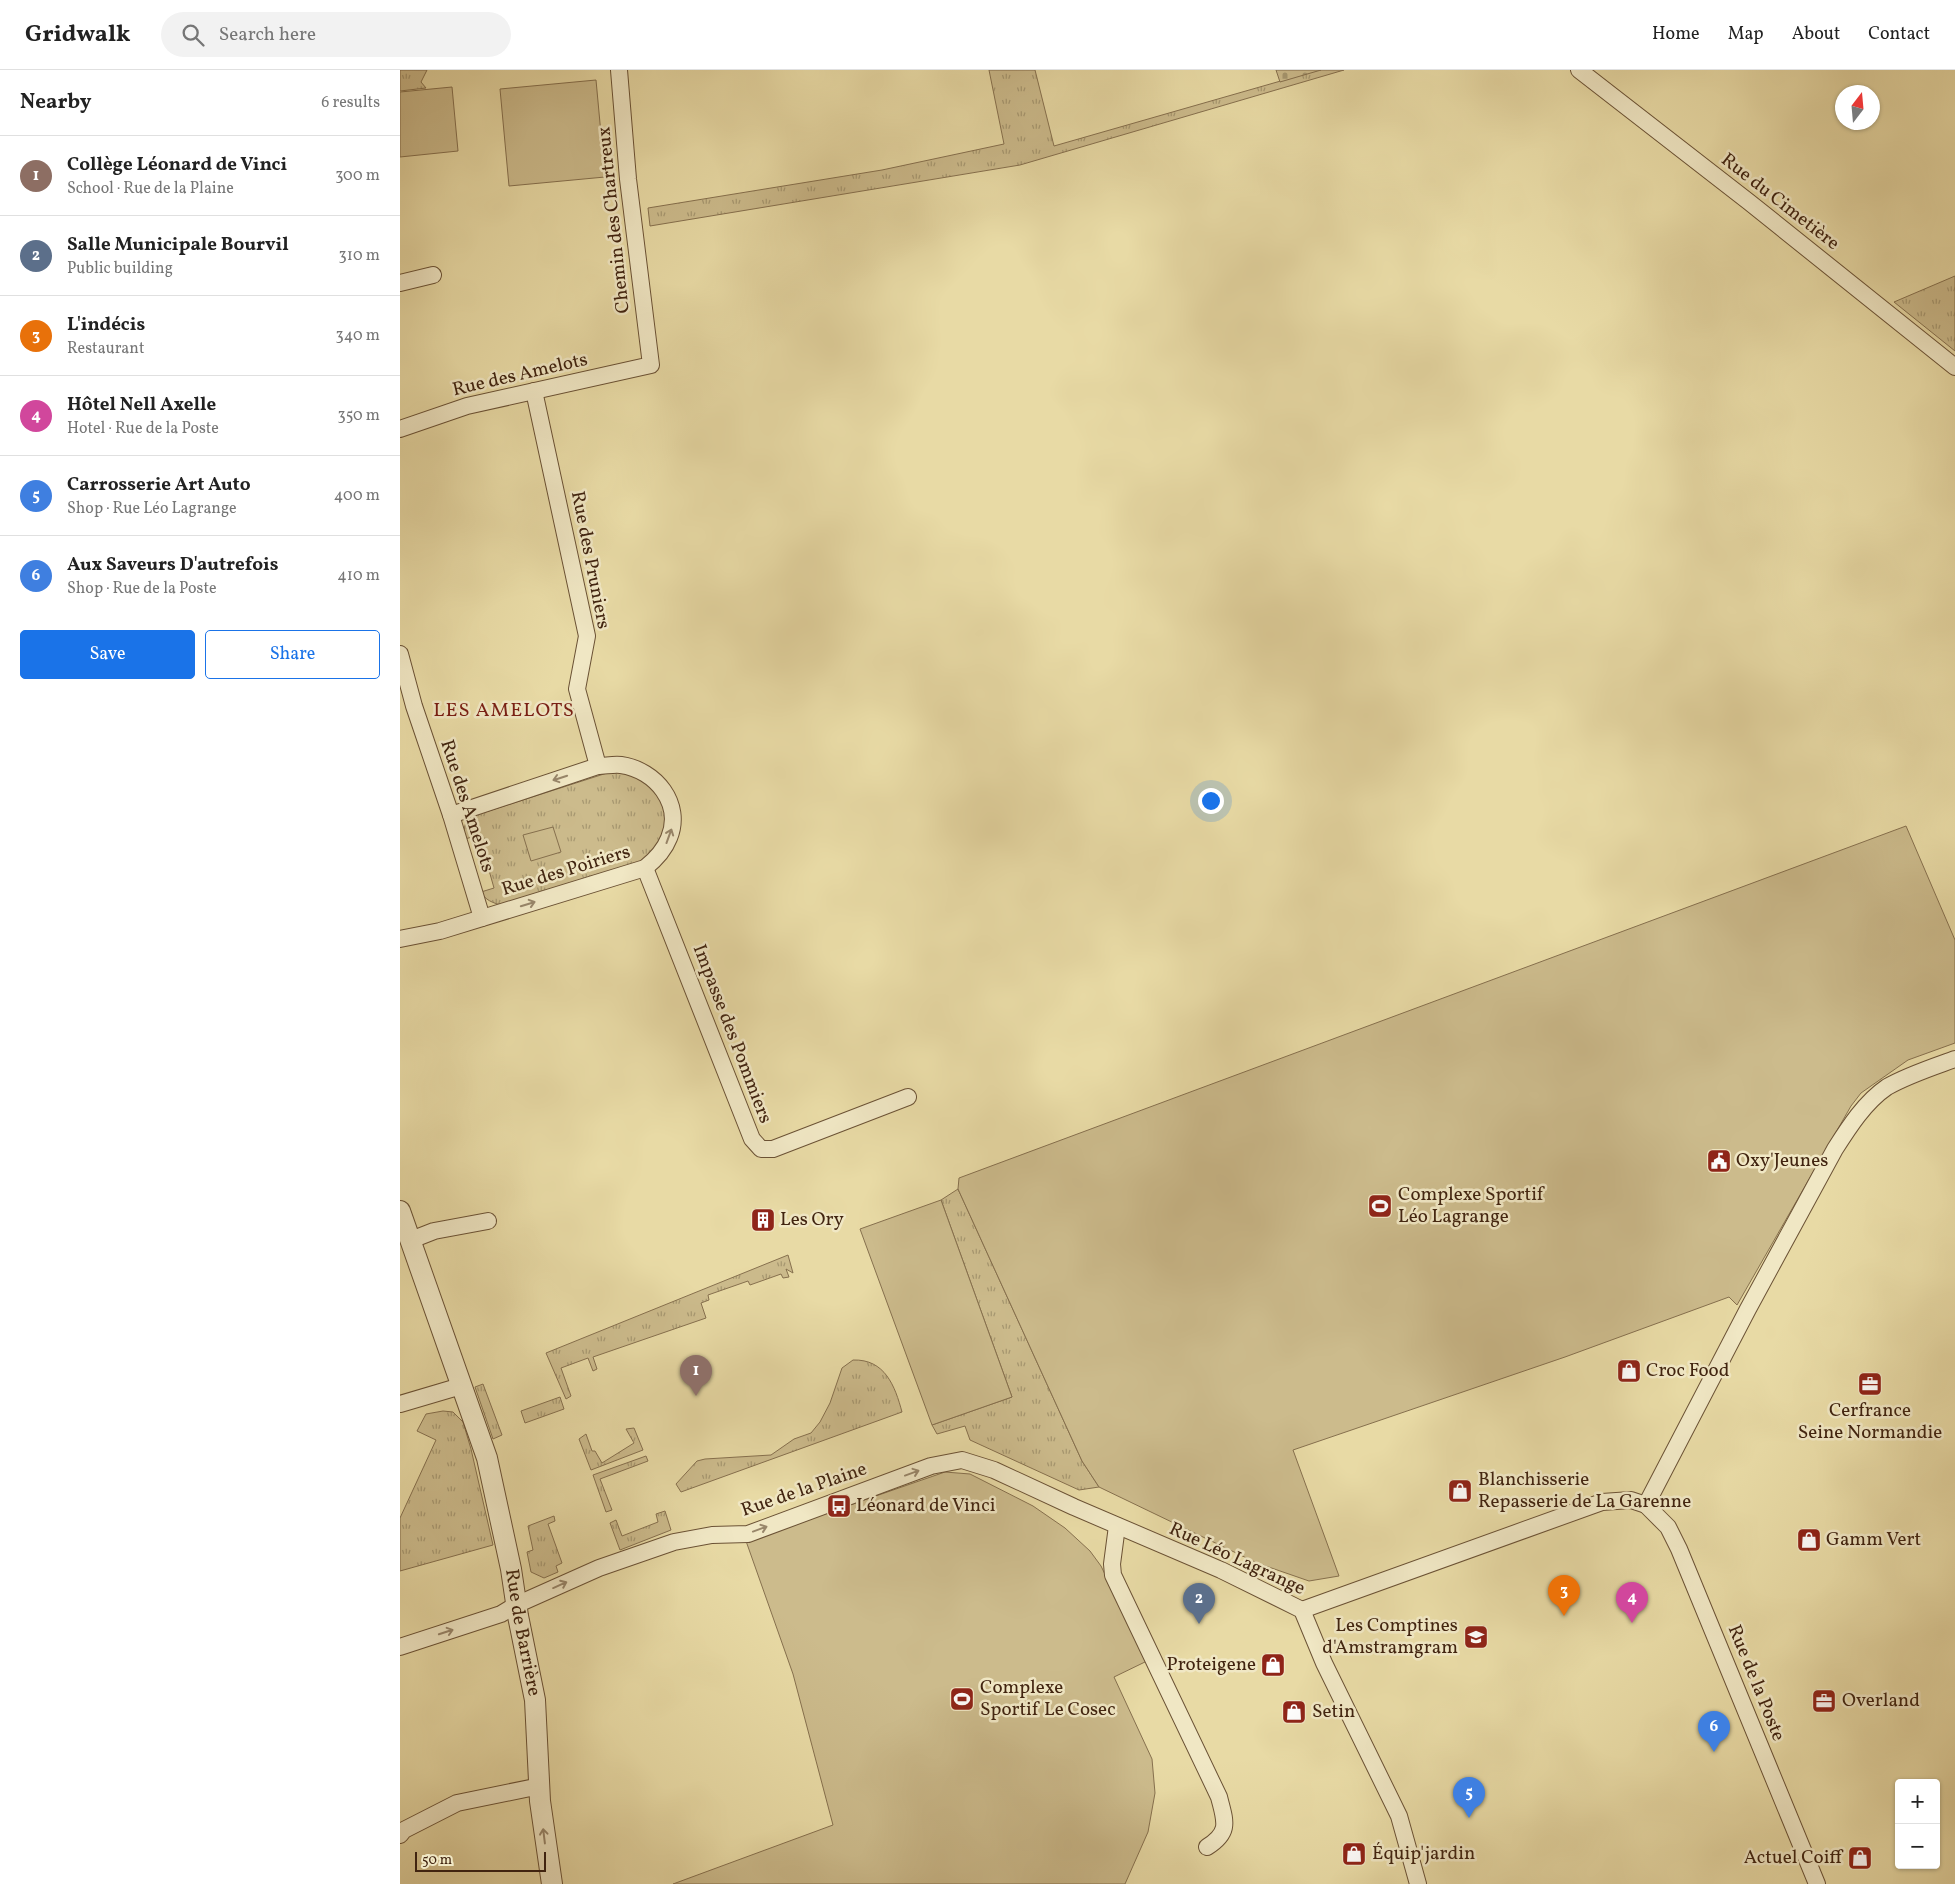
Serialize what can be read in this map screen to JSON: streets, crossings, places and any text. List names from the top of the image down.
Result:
{
  "streets": {
    "street": [
      "Rue du Cimetière",
      "Chemin des Chartreux",
      "Rue des Amelots",
      "Rue des Pruniers",
      "Rue des Poiriers",
      "Impasse des Pommiers",
      "Rue de la Plaine",
      "Rue Léo Lagrange",
      "Rue de Barrière",
      "Rue de la Poste"
    ]
  },
  "crossings": [
    ["Chemin des Chartreux", "Rue des Amelots"],
    ["Rue des Amelots", "Rue des Pruniers"],
    ["Rue des Amelots", "Rue des Poiriers"],
    ["Rue des Pruniers", "Rue des Poiriers"],
    ["Rue des Poiriers", "Impasse des Pommiers"],
    ["Rue de la Plaine", "Rue Léo Lagrange"],
    ["Rue de la Plaine", "Rue de Barrière"]
  ],
  "one_way": ["Rue de la Plaine"],
  "districts": ["LES AMELOTS"],
  "places": {
    "public building": ["Oxy'Jeunes"],
    "sports": ["Complexe Sportif Léo Lagrange", "Complexe Sportif Le Cosec"],
    "building": ["Les Ory"],
    "shop": [
      "Croc Food",
      "Blanchisserie Repasserie de La Garenne",
      "Gamm Vert",
      "Proteigene",
      "Setin",
      "Équip'jardin",
      "Actuel Coiff"
    ],
    "office": ["Cerfrance Seine Normandie", "Overland"],
    "bus stop": ["Léonard de Vinci"],
    "school or university": ["Les Comptines d'Amstramgram"]
  },
  "scale_bar": "50 m",
  "north": "top",
  "page": {
    "header": "Gridwalk",
    "search": "Search here",
    "nav": [
      "Home",
      "Map",
      "About",
      "Contact"
    ],
    "heading": ["Nearby", "6 results"],
    "list": [
      {
        "mark": "1",
        "name": "Collège Léonard de Vinci",
        "note": "School · Rue de la Plaine",
        "value": "300 m"
      },
      {
        "mark": "2",
        "name": "Salle Municipale Bourvil",
        "note": "Public building",
        "value": "310 m"
      },
      {
        "mark": "3",
        "name": "L'indécis",
        "note": "Restaurant",
        "value": "340 m"
      },
      {
        "mark": "4",
        "name": "Hôtel Nell Axelle",
        "note": "Hotel · Rue de la Poste",
        "value": "350 m"
      },
      {
        "mark": "5",
        "name": "Carrosserie Art Auto",
        "note": "Shop · Rue Léo Lagrange",
        "value": "400 m"
      },
      {
        "mark": "6",
        "name": "Aux Saveurs D'autrefois",
        "note": "Shop · Rue de la Poste",
        "value": "410 m"
      }
    ],
    "buttons": ["Save", "Share"],
    "pins": [
      "1",
      "3",
      "4",
      "2",
      "6",
      "5"
    ],
    "map_buttons": ["+", "−"],
    "scale": "50 m"
  }
}
